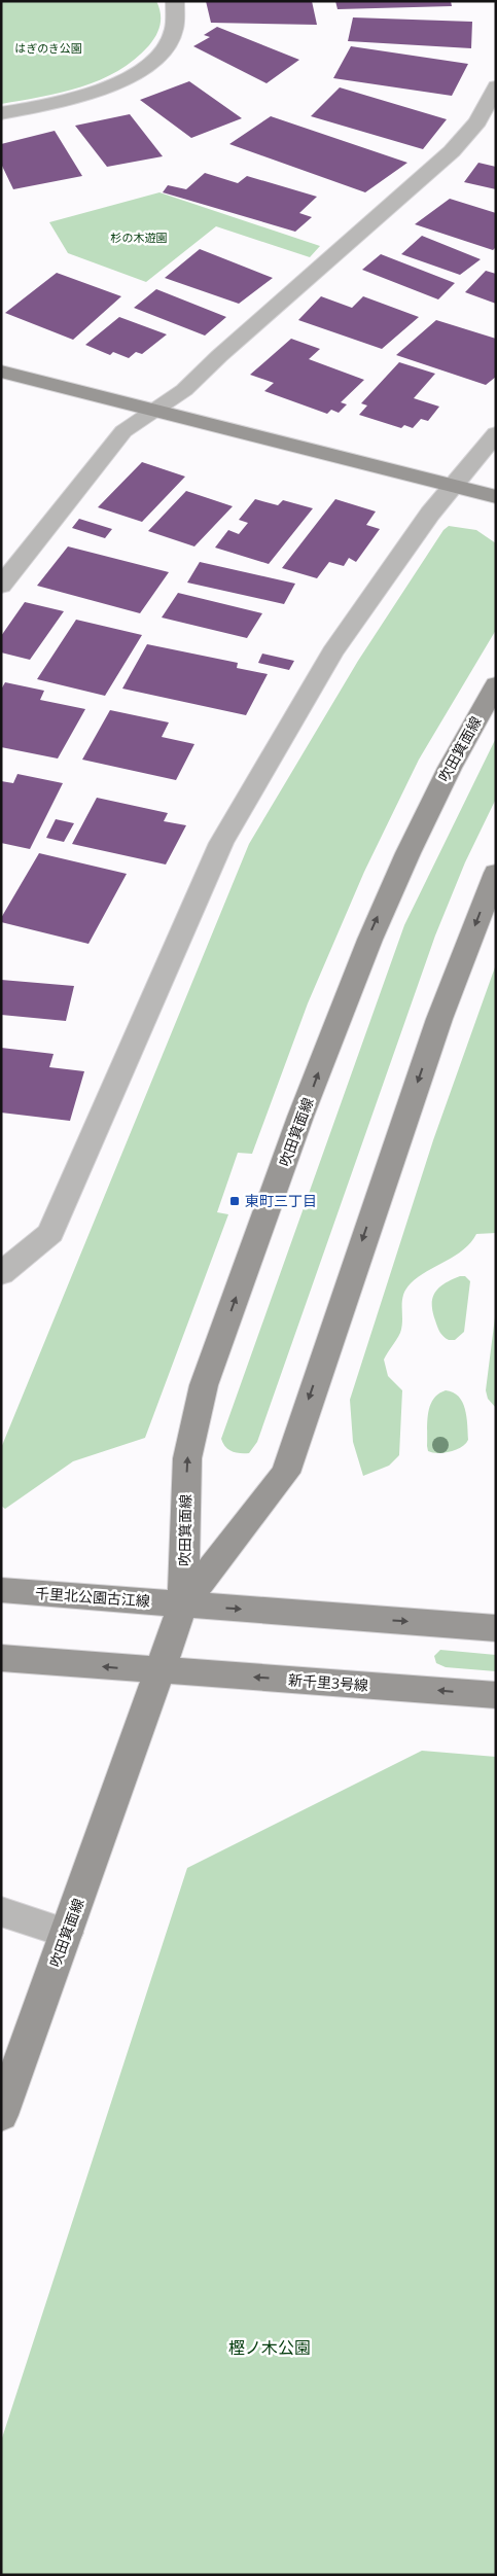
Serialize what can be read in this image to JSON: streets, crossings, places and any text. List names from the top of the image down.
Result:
{
  "streets": {
    "main road": ["吹田箕面線", "千里北公園古江線", "新千里3号線"]
  },
  "crossings": [
    ["吹田箕面線", "千里北公園古江線"],
    ["吹田箕面線", "新千里3号線"]
  ],
  "parks": ["はぎのき公園", "杉の木遊園", "樫ノ木公園"],
  "places": {
    "transit": ["東町三丁目"]
  }
}
